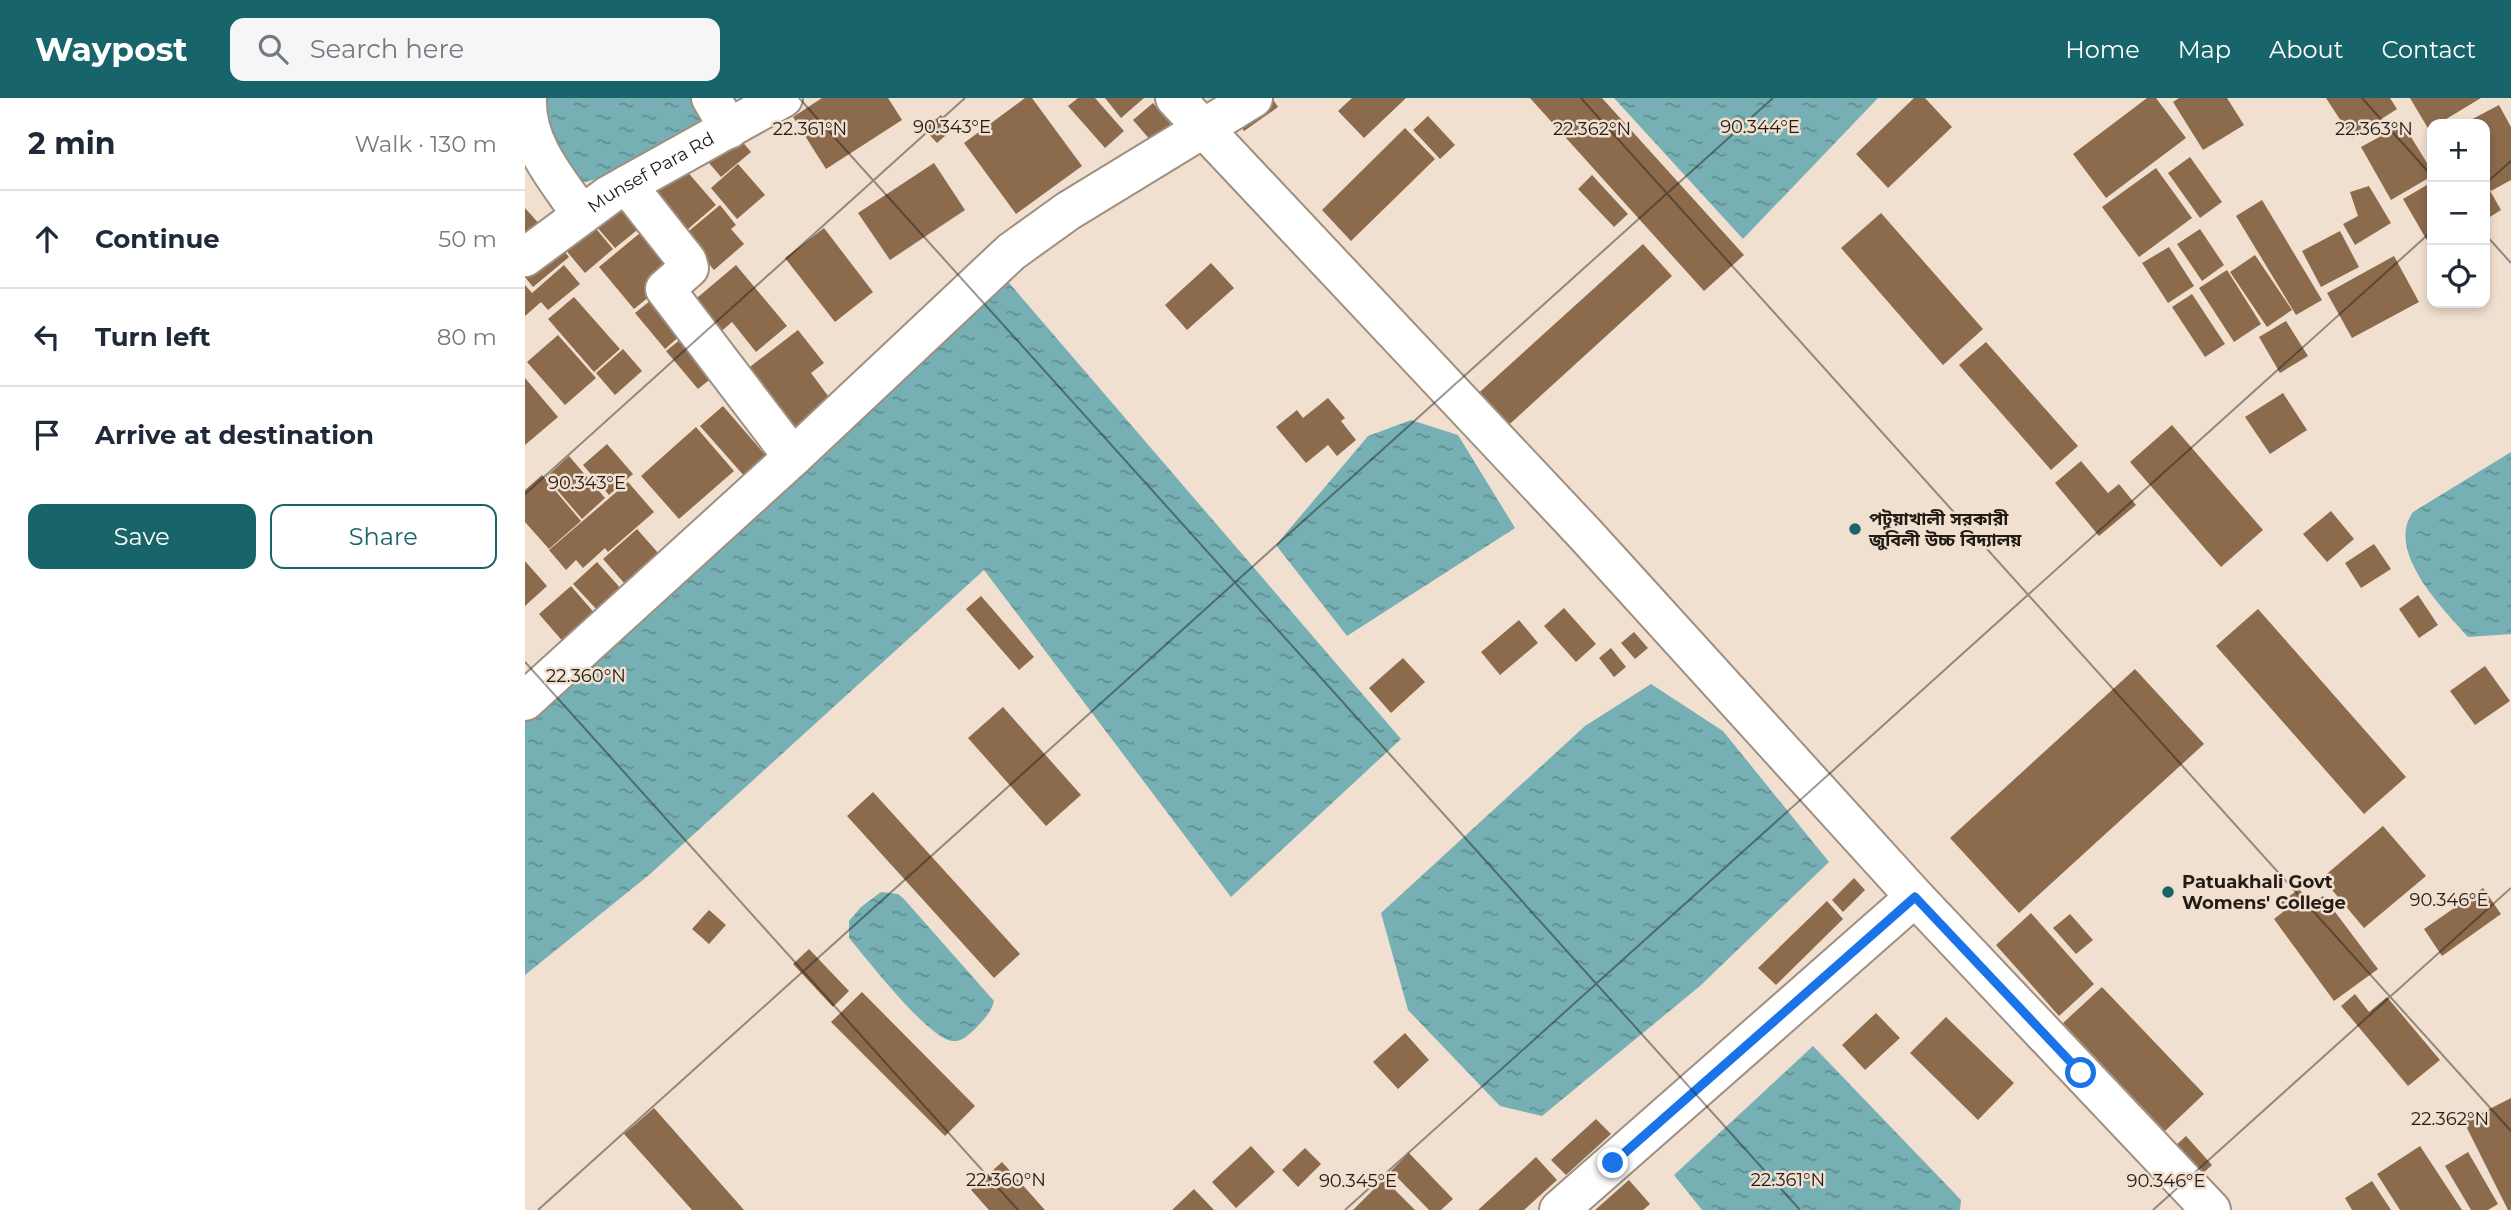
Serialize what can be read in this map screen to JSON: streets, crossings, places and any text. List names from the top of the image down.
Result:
{
  "streets": {
    "street": ["Munsef Para Rd"]
  },
  "places": ["পটুয়াখালী সরকারী জুবিলী উচ্চ বিদ্যালয়", "Patuakhali Govt Womens' College"],
  "page": {
    "header": "Waypost",
    "search": "Search here",
    "nav": [
      "Home",
      "Map",
      "About",
      "Contact"
    ],
    "heading": ["2 min", "Walk · 130 m"],
    "map_buttons": ["+", "−"],
    "list": [
      ["Continue", "50 m"],
      ["Turn left", "80 m"],
      "Arrive at destination"
    ],
    "buttons": ["Save", "Share"]
  },
  "coordinates": [
    "90.344°E",
    "90.343°E",
    "22.361°N",
    "22.362°N",
    "22.363°N",
    "22.360°N",
    "90.346°E",
    "90.345°E"
  ]
}
